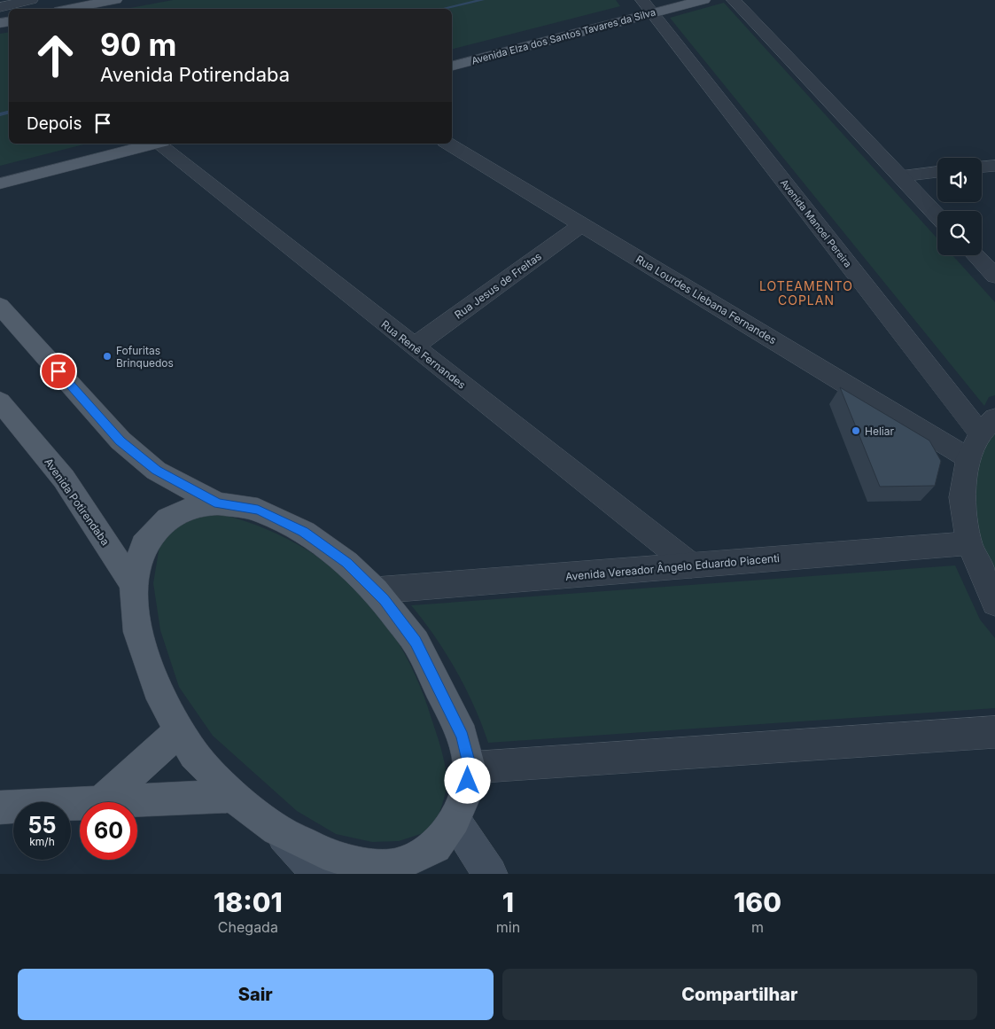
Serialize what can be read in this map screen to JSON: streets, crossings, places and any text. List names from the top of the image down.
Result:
{
  "streets": {
    "main road": ["Avenida Elza dos Santos Tavares da Silva", "Avenida Potirendaba"],
    "street": [
      "Avenida Manoel Pereira",
      "Rua Jesus de Freitas",
      "Rua Lourdes Liebana Fernandes",
      "Rua Renê Fernandes",
      "Avenida Vereador Ângelo Eduardo Piacenti"
    ]
  },
  "crossings": [
    ["Avenida Elza dos Santos Tavares da Silva", "Avenida Manoel Pereira"],
    ["Rua Jesus de Freitas", "Rua Lourdes Liebana Fernandes"],
    ["Rua Jesus de Freitas", "Rua Renê Fernandes"],
    ["Rua Renê Fernandes", "Avenida Vereador Ângelo Eduardo Piacenti"]
  ],
  "districts": ["LOTEAMENTO COPLAN"],
  "places": ["Fofuritas Brinquedos", "Heliar"],
  "page": {
    "turn": ["90 m", "Avenida Potirendaba"],
    "then": "Depois",
    "speed": "55 km/h",
    "limit": "60",
    "eta": [
      "18:01",
      "Chegada",
      "1",
      "min",
      "160",
      "m"
    ],
    "buttons": ["Sair", "Compartilhar"]
  }
}
